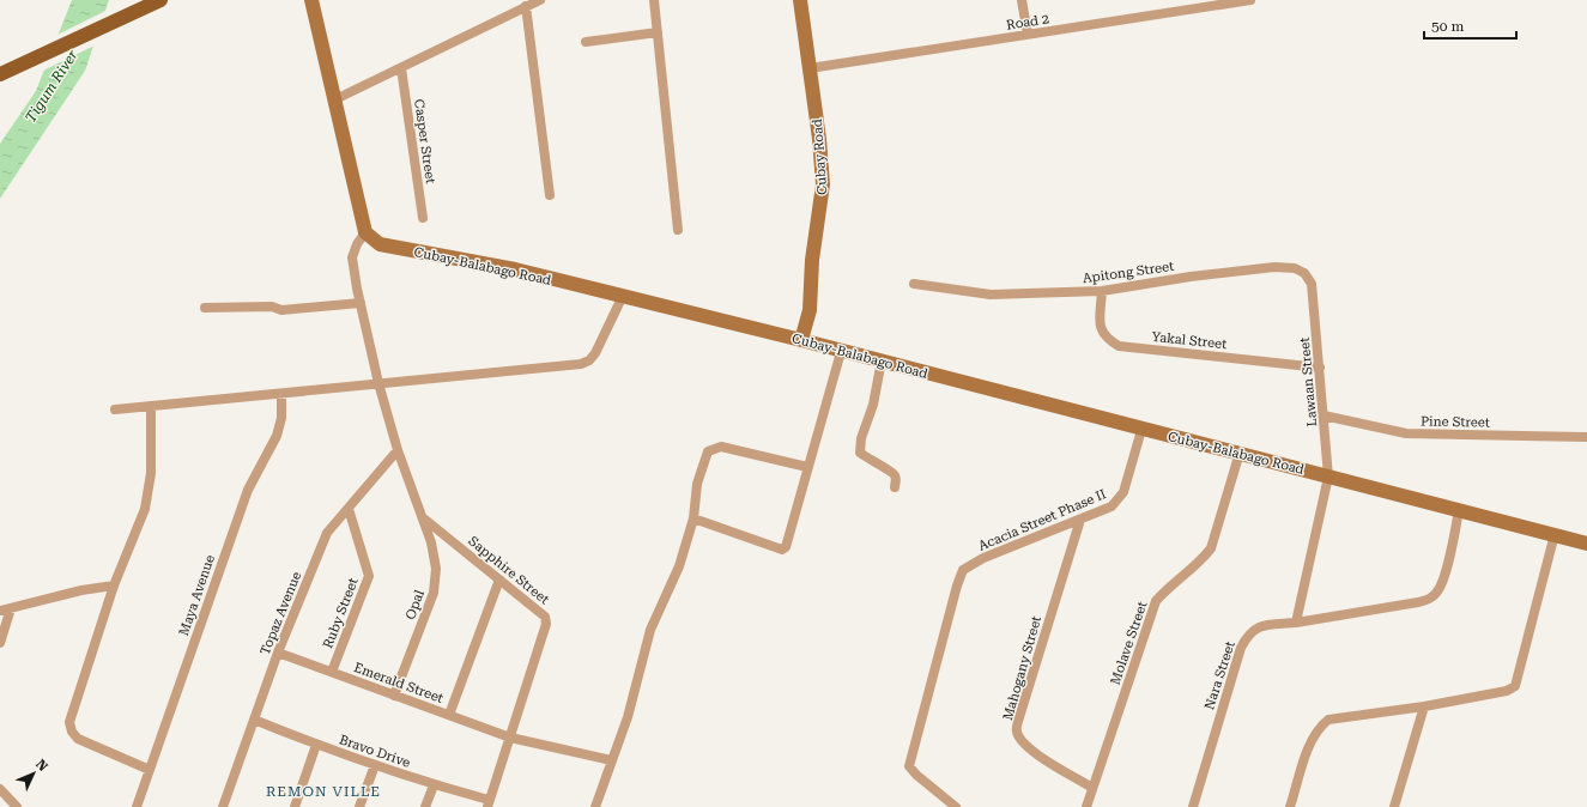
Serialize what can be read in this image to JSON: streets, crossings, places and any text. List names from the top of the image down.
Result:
{
  "streets": {
    "main road": ["Cubay Road", "Cubay-Balabago Road"],
    "street": [
      "Road 2",
      "Casper Street",
      "Apitong Street",
      "Yakal Street",
      "Lawaan Street",
      "Pine Street",
      "Acacia Street Phase II",
      "Sapphire Street",
      "Maya Avenue",
      "Opal",
      "Topaz Avenue",
      "Ruby Street",
      "Molave Street",
      "Mahogany Street",
      "Nara Street",
      "Emerald Street",
      "Bravo Drive"
    ]
  },
  "crossings": [
    ["Road 2", "Cubay Road"],
    ["Cubay Road", "Cubay-Balabago Road"],
    ["Cubay-Balabago Road", "Lawaan Street"],
    ["Cubay-Balabago Road", "Acacia Street Phase II"],
    ["Cubay-Balabago Road", "Opal"],
    ["Cubay-Balabago Road", "Molave Street"],
    ["Cubay-Balabago Road", "Nara Street"],
    ["Apitong Street", "Yakal Street"],
    ["Apitong Street", "Lawaan Street"],
    ["Yakal Street", "Lawaan Street"],
    ["Lawaan Street", "Pine Street"],
    ["Acacia Street Phase II", "Mahogany Street"],
    ["Sapphire Street", "Opal"],
    ["Sapphire Street", "Emerald Street"],
    ["Sapphire Street", "Bravo Drive"],
    ["Opal", "Topaz Avenue"],
    ["Opal", "Emerald Street"],
    ["Topaz Avenue", "Ruby Street"],
    ["Topaz Avenue", "Emerald Street"],
    ["Topaz Avenue", "Bravo Drive"],
    ["Ruby Street", "Emerald Street"],
    ["Molave Street", "Mahogany Street"]
  ],
  "districts": ["REMON VILLE"],
  "water": ["Tigum River"],
  "scale_bar": "50 m",
  "north": "top right"
}
